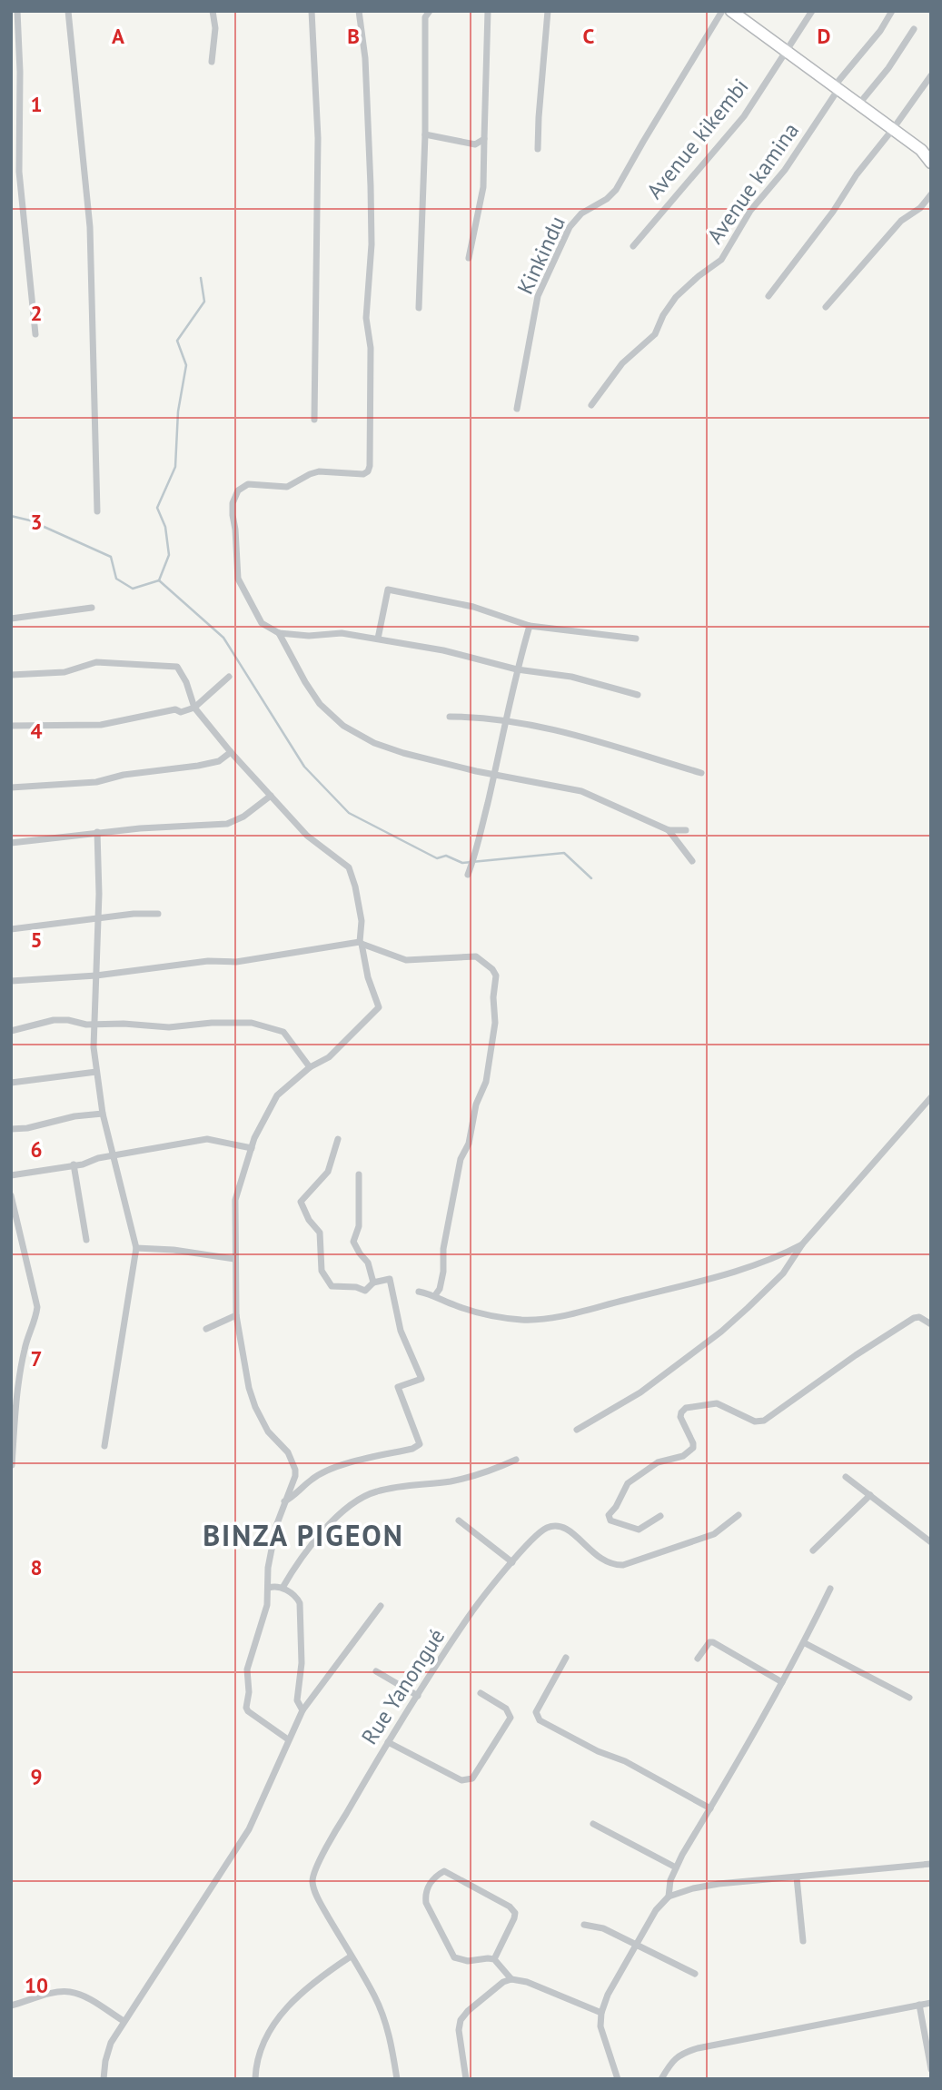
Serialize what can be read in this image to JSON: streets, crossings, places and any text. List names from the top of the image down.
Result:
{
  "streets": {
    "street": [
      "Avenue kikembi",
      "Avenue kamina",
      "Kinkindu",
      "Rue Yanongué"
    ]
  },
  "districts": ["BINZA PIGEON"],
  "grid": {
    "columns": [
      "A",
      "B",
      "C",
      "D"
    ],
    "rows": [
      "1",
      "2",
      "3",
      "4",
      "5",
      "6",
      "7",
      "8",
      "9",
      "10"
    ]
  }
}
